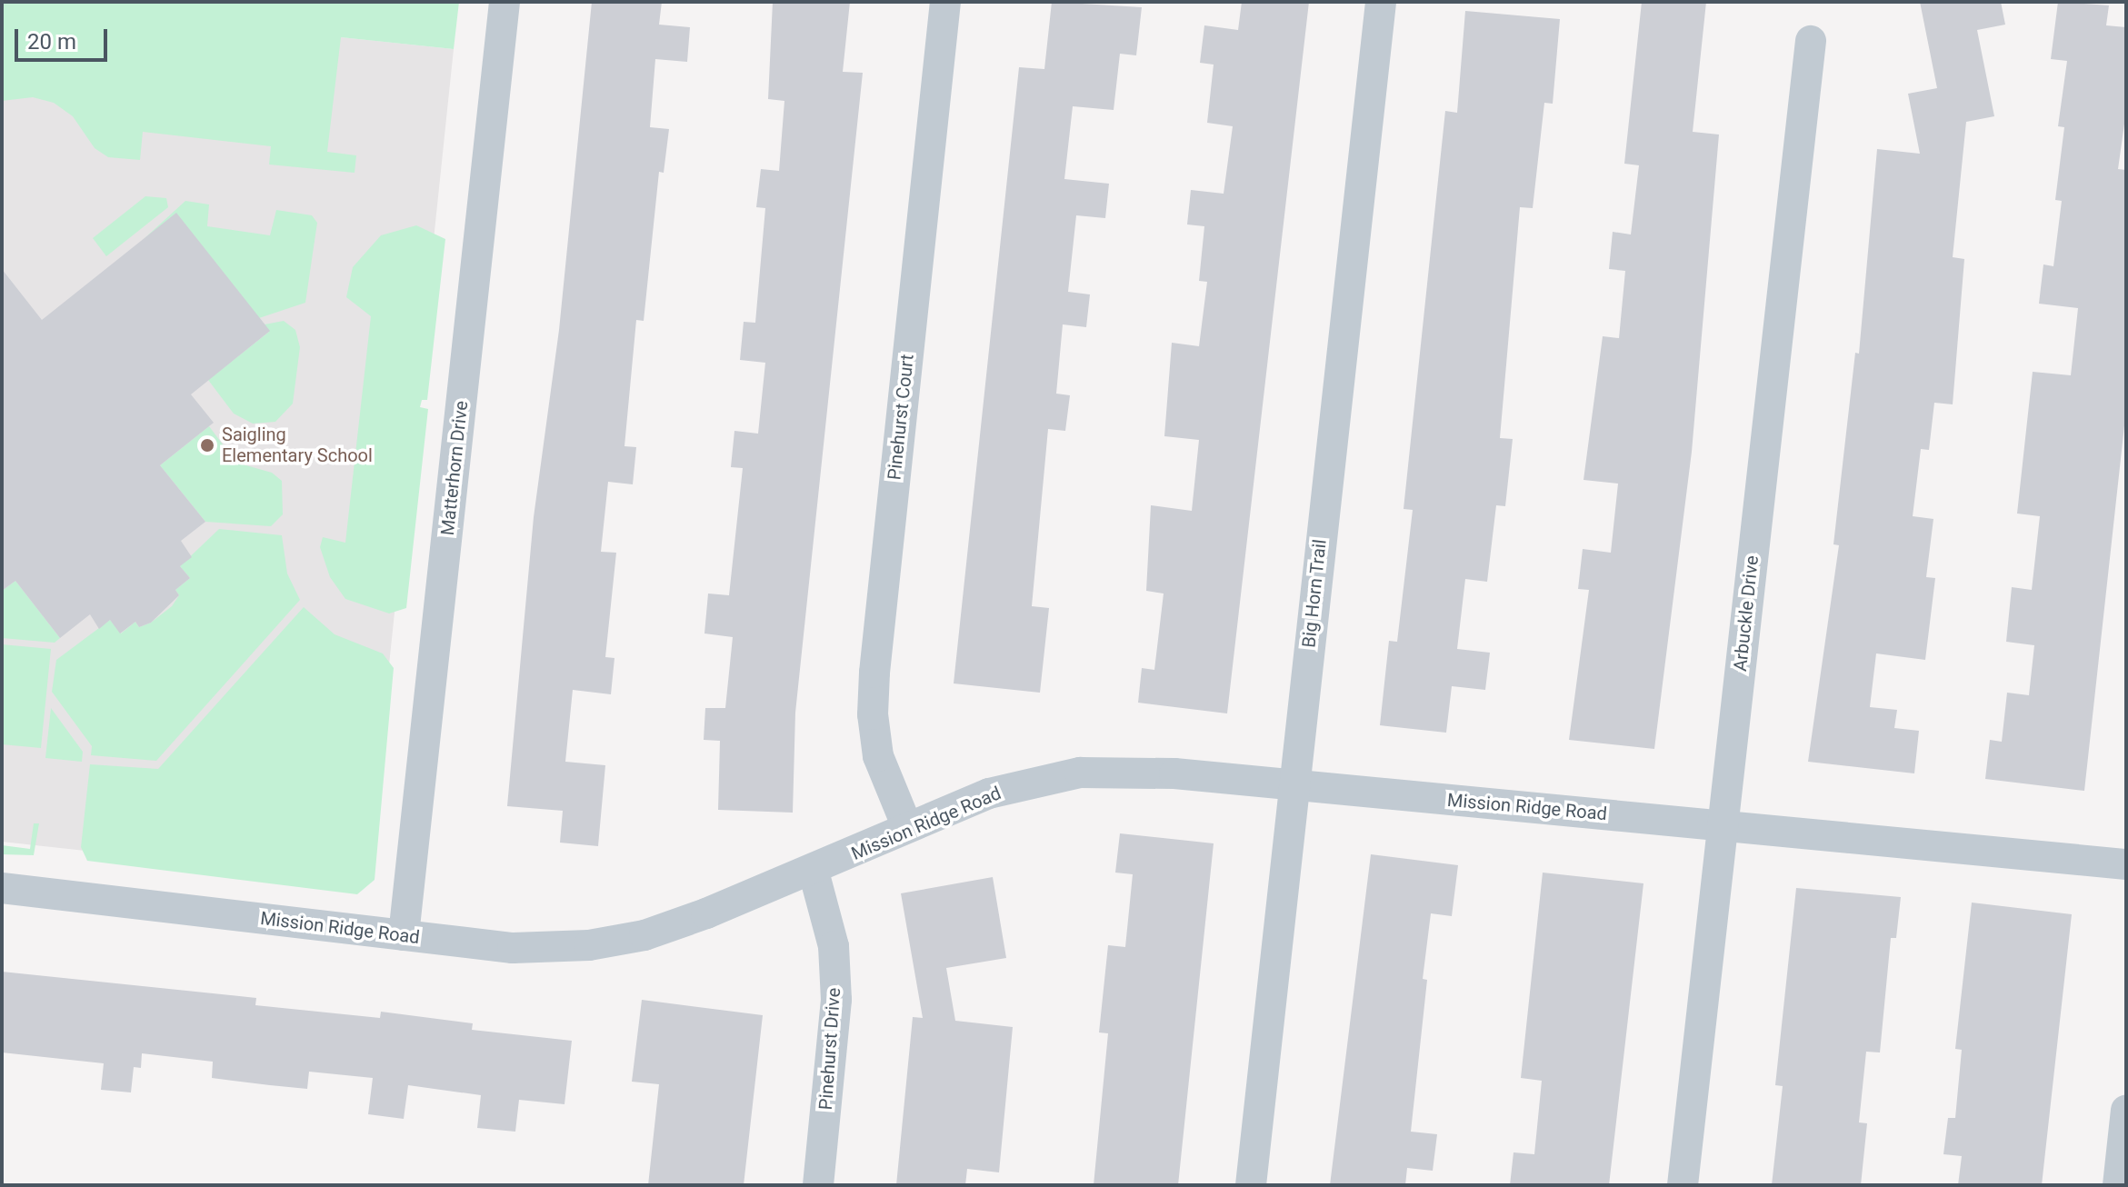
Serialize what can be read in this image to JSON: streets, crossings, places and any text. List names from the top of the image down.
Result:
{
  "streets": {
    "street": [
      "Pinehurst Court",
      "Matterhorn Drive",
      "Big Horn Trail",
      "Arbuckle Drive",
      "Mission Ridge Road",
      "Pinehurst Drive"
    ]
  },
  "crossings": [
    ["Pinehurst Court", "Mission Ridge Road"],
    ["Matterhorn Drive", "Mission Ridge Road"],
    ["Big Horn Trail", "Mission Ridge Road"],
    ["Arbuckle Drive", "Mission Ridge Road"],
    ["Mission Ridge Road", "Pinehurst Drive"]
  ],
  "places": ["Saigling Elementary School"],
  "scale_bar": "20 m"
}
